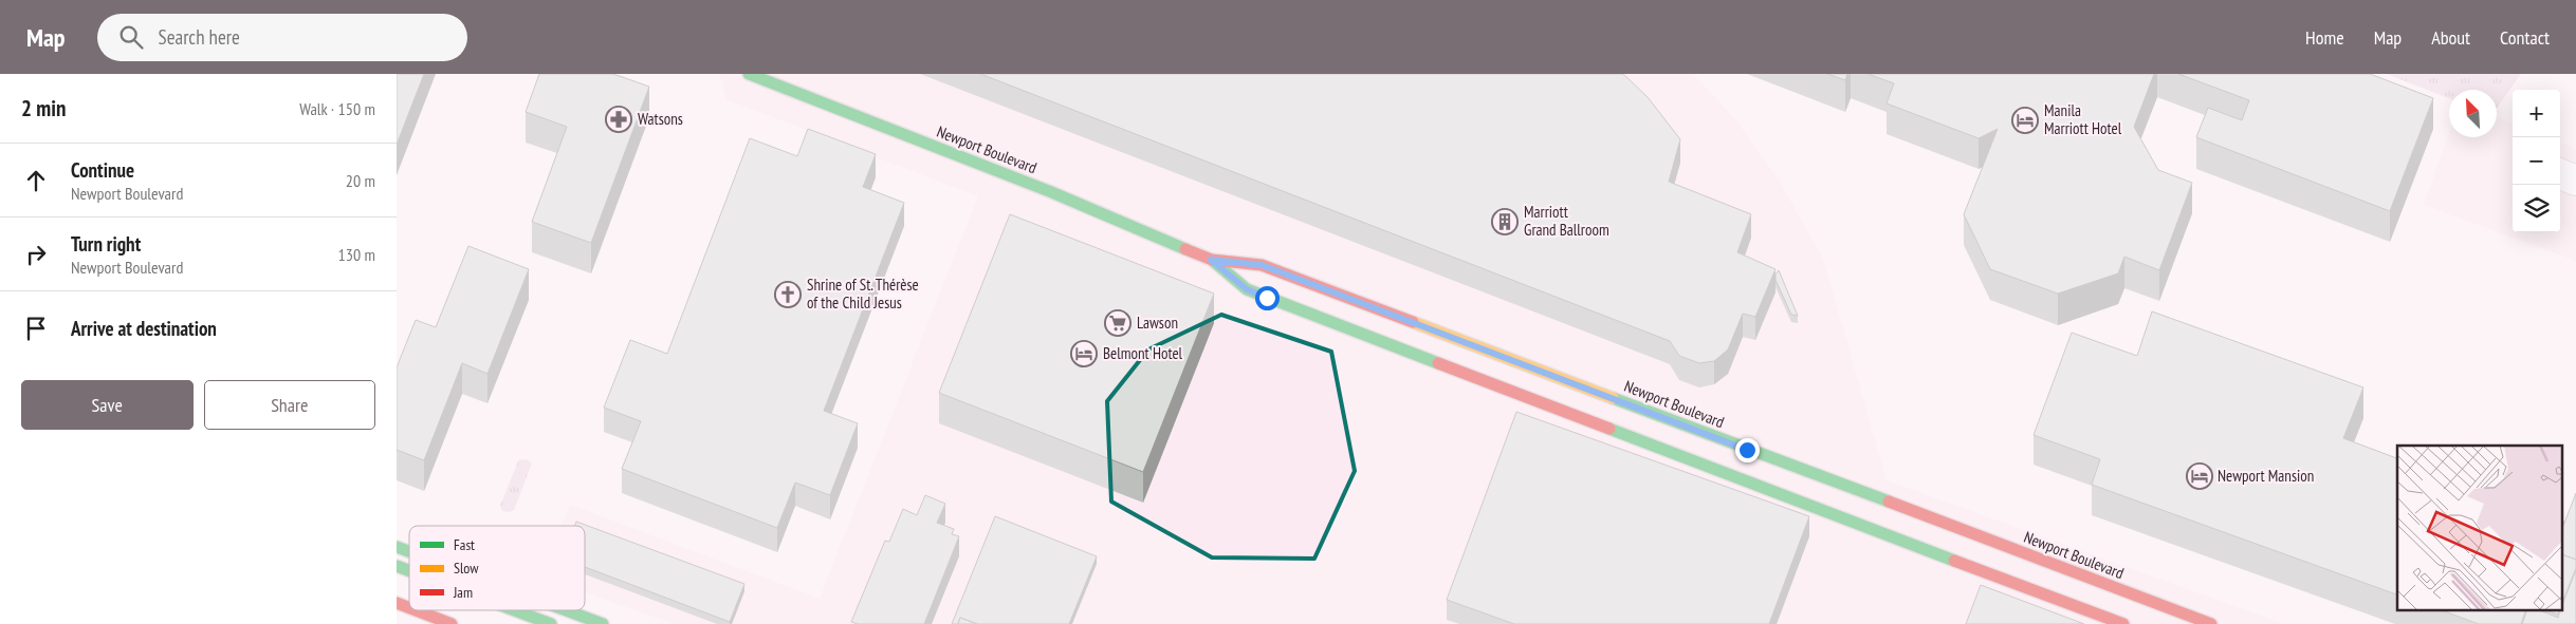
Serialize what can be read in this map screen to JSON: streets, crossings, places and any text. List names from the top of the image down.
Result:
{
  "streets": {
    "main road": ["Newport Boulevard"]
  },
  "places": {
    "pharmacy": ["Watsons"],
    "hotel": ["Manila Marriott Hotel", "Belmont Hotel", "Newport Mansion"],
    "building": ["Marriott Grand Ballroom"],
    "church": ["Shrine of St. Thérèse of the Child Jesus"],
    "supermarket": ["Lawson"]
  },
  "legend": ["Fast", "Slow", "Jam"],
  "north": "top left",
  "page": {
    "header": "Map",
    "search": "Search here",
    "nav": [
      "Home",
      "Map",
      "About",
      "Contact"
    ],
    "heading": ["2 min", "Walk · 150 m"],
    "map_buttons": ["+", "−"],
    "list": [
      ["Continue", "Newport Boulevard", "20 m"],
      ["Turn right", "Newport Boulevard", "130 m"],
      "Arrive at destination"
    ],
    "buttons": ["Save", "Share"]
  }
}
